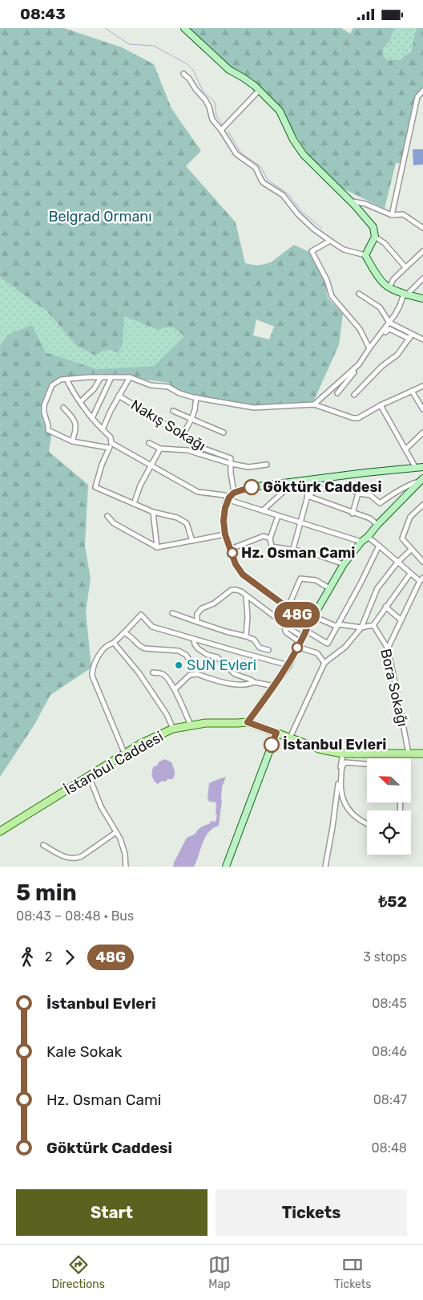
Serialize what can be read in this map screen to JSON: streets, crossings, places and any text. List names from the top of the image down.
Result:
{
  "streets": {
    "main road": ["İstanbul Caddesi"],
    "street": ["Nakış Sokağı", "Bora Sokağı"]
  },
  "crossings": [
    ["Bora Sokağı", "İstanbul Caddesi"]
  ],
  "parks": ["Belgrad Ormanı"],
  "places": [
    "Göktürk Caddesi",
    "Hz. Osman Cami",
    "SUN Evleri",
    "İstanbul Evleri"
  ],
  "lines": ["bus line 48G"],
  "north": "top left",
  "page": {
    "status": "08:43",
    "on_map": "48G",
    "heading": ["5 min", "08:43 – 08:48 · Bus", "₺52"],
    "legs": ["2", "48G", "3 stops"],
    "list": [
      {
        "name": "İstanbul Evleri",
        "value": "08:45"
      },
      {
        "name": "Kale Sokak",
        "value": "08:46"
      },
      {
        "name": "Hz. Osman Cami",
        "value": "08:47"
      },
      {
        "name": "Göktürk Caddesi",
        "value": "08:48"
      }
    ],
    "buttons": ["Start", "Tickets"],
    "tabs": ["Directions", "Map", "Tickets"]
  }
}
